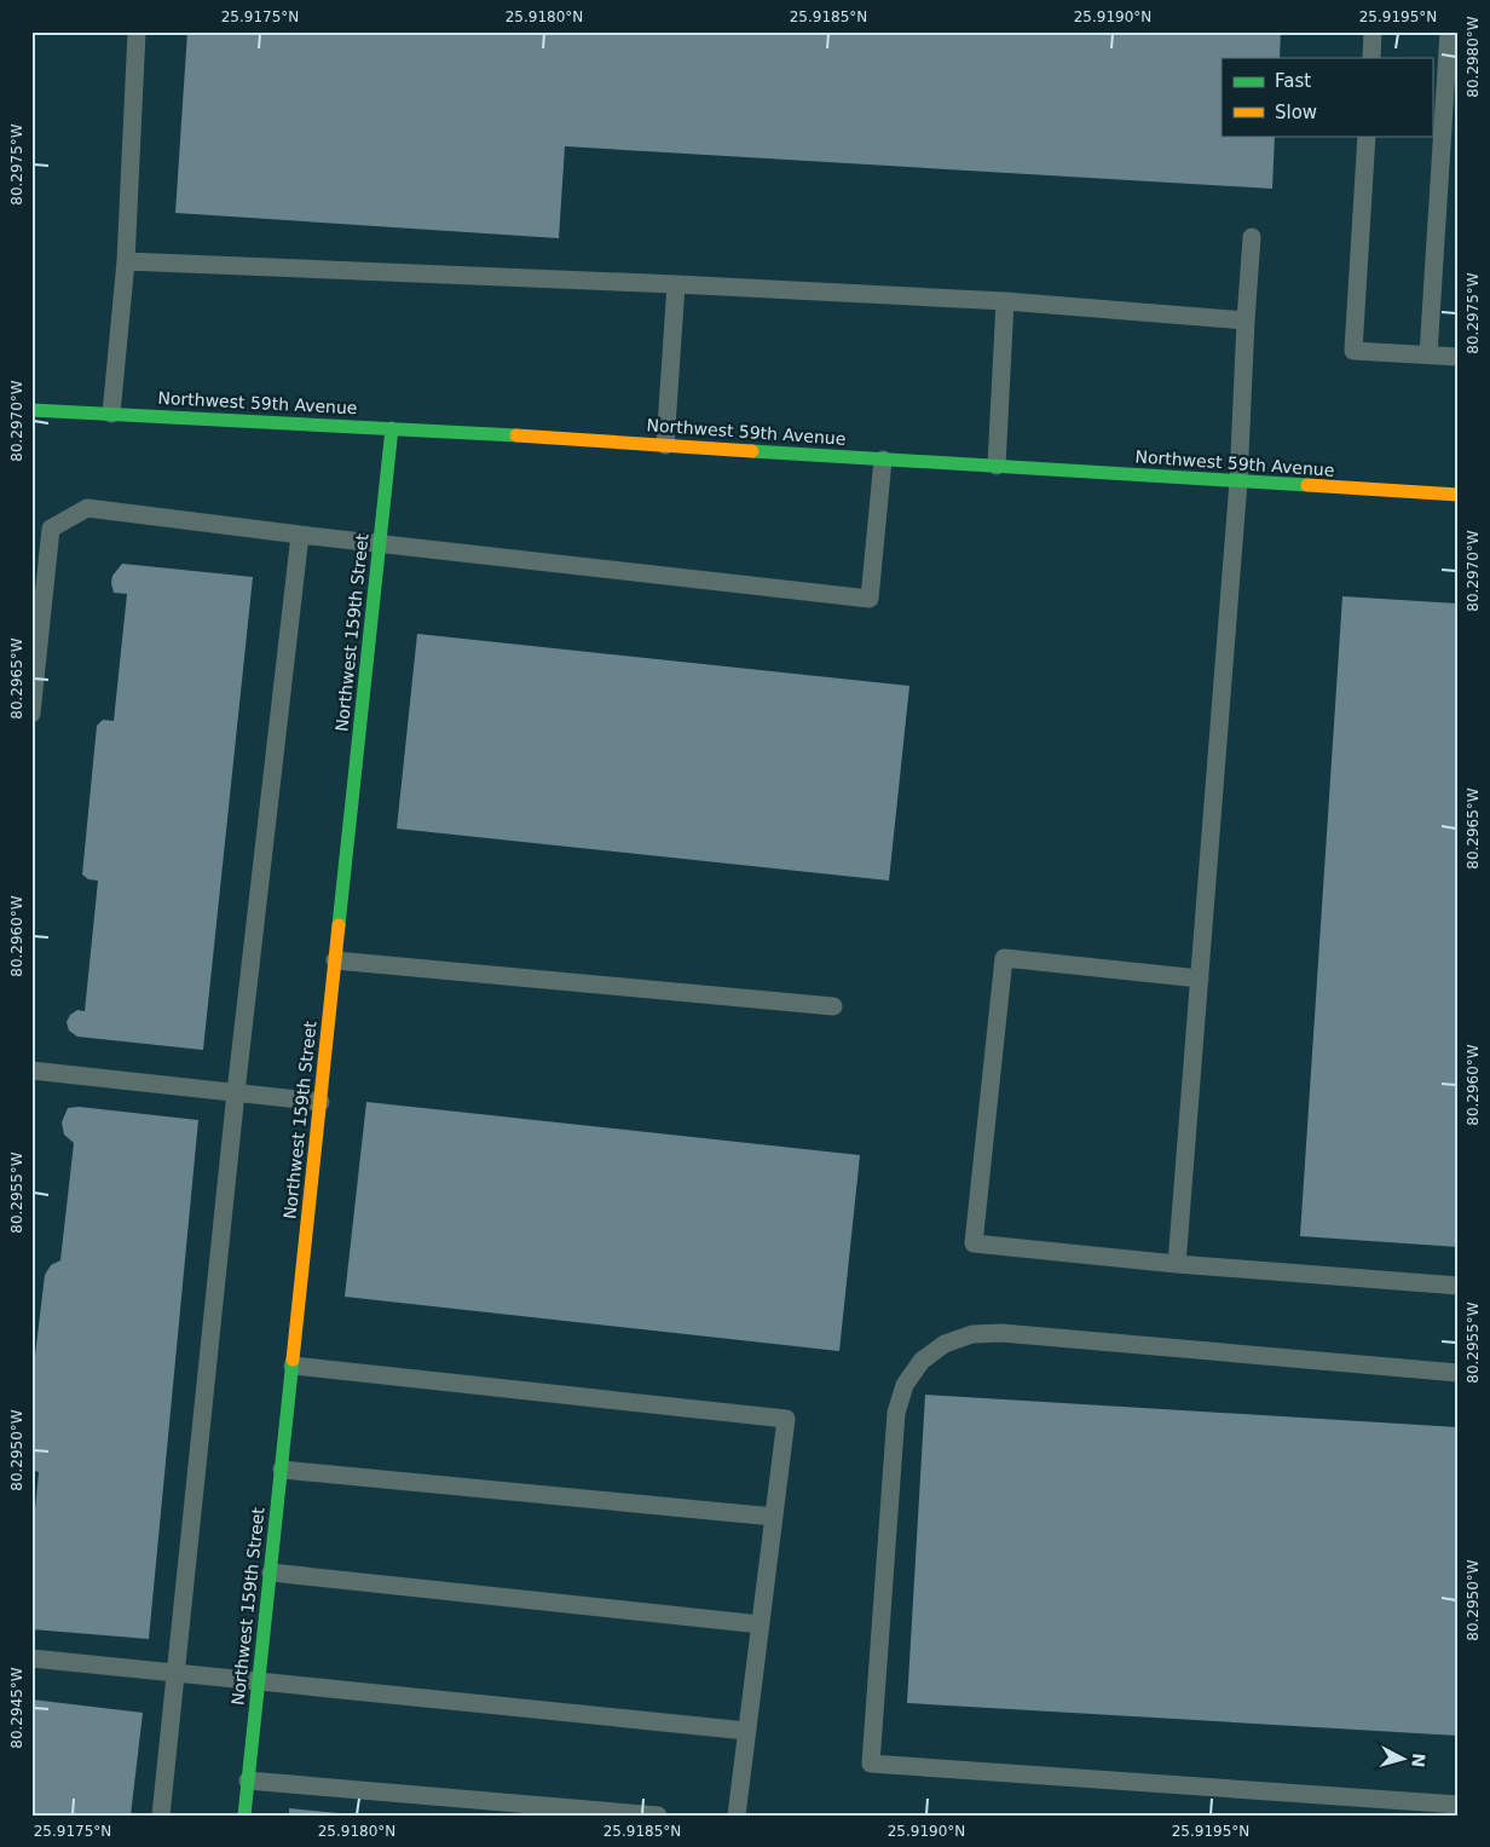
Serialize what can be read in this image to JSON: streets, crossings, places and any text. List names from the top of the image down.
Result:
{
  "streets": {
    "street": ["Northwest 59th Avenue", "Northwest 159th Street"]
  },
  "crossings": [
    ["Northwest 59th Avenue", "Northwest 159th Street"]
  ],
  "legend": ["Fast", "Slow"],
  "north": "right",
  "coordinates": [
    "25.9175°N",
    "25.9180°N",
    "25.9185°N",
    "25.9190°N",
    "25.9195°N",
    "80.2980°W",
    "80.2975°W",
    "80.2970°W",
    "80.2965°W",
    "80.2960°W",
    "80.2955°W",
    "80.2950°W",
    "80.2945°W"
  ]
}
